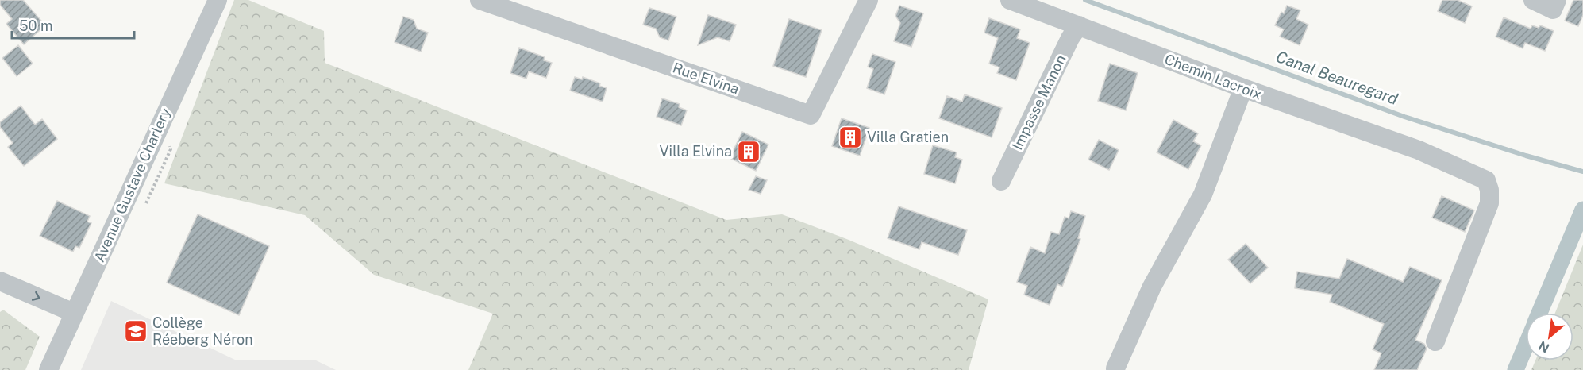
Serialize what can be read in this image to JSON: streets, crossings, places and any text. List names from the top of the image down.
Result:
{
  "streets": {
    "street": [
      "Chemin Lacroix",
      "Rue Elvina",
      "Impasse Manon",
      "Avenue Gustave Charlery"
    ]
  },
  "crossings": [
    ["Chemin Lacroix", "Impasse Manon"]
  ],
  "water": ["Canal Beauregard"],
  "places": {
    "building": ["Villa Gratien", "Villa Elvina"],
    "school or university": ["Collège Réeberg Néron"]
  },
  "scale_bar": "50 m",
  "north": "bottom left"
}
